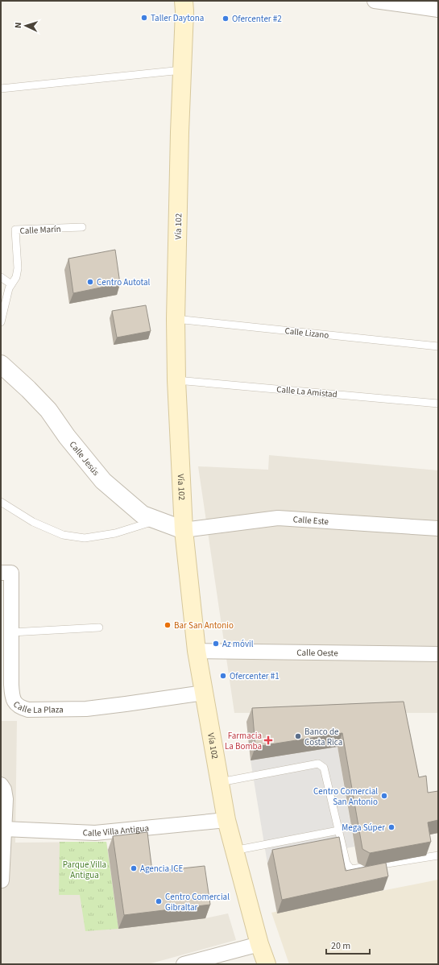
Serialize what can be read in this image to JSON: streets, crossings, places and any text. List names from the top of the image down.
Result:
{
  "streets": {
    "main road": ["Vía 102"],
    "street": [
      "Calle Jesús",
      "Calle Este",
      "Calle Oeste",
      "Calle La Plaza",
      "Calle Villa Antigua"
    ],
    "lane": ["Calle Marín", "Calle Lizano", "Calle La Amistad"]
  },
  "crossings": [
    ["Vía 102", "Calle Lizano"],
    ["Vía 102", "Calle La Amistad"],
    ["Vía 102", "Calle Jesús"],
    ["Vía 102", "Calle Este"],
    ["Vía 102", "Calle Oeste"],
    ["Vía 102", "Calle La Plaza"],
    ["Vía 102", "Calle Villa Antigua"],
    ["Calle Jesús", "Calle Este"]
  ],
  "parks": ["Parque Villa Antigua"],
  "places": {
    "other": [
      "Taller Daytona",
      "Ofercenter #2",
      "Centro Autotal",
      "Bar San Antonio",
      "Az móvil",
      "Ofercenter #1",
      "Banco de Costa Rica",
      "Centro Comercial San Antonio",
      "Mega Súper",
      "Agencia ICE",
      "Centro Comercial Gibraltar"
    ],
    "health": ["Farmacia La Bomba"]
  },
  "scale_bar": "20 m",
  "north": "left"
}
